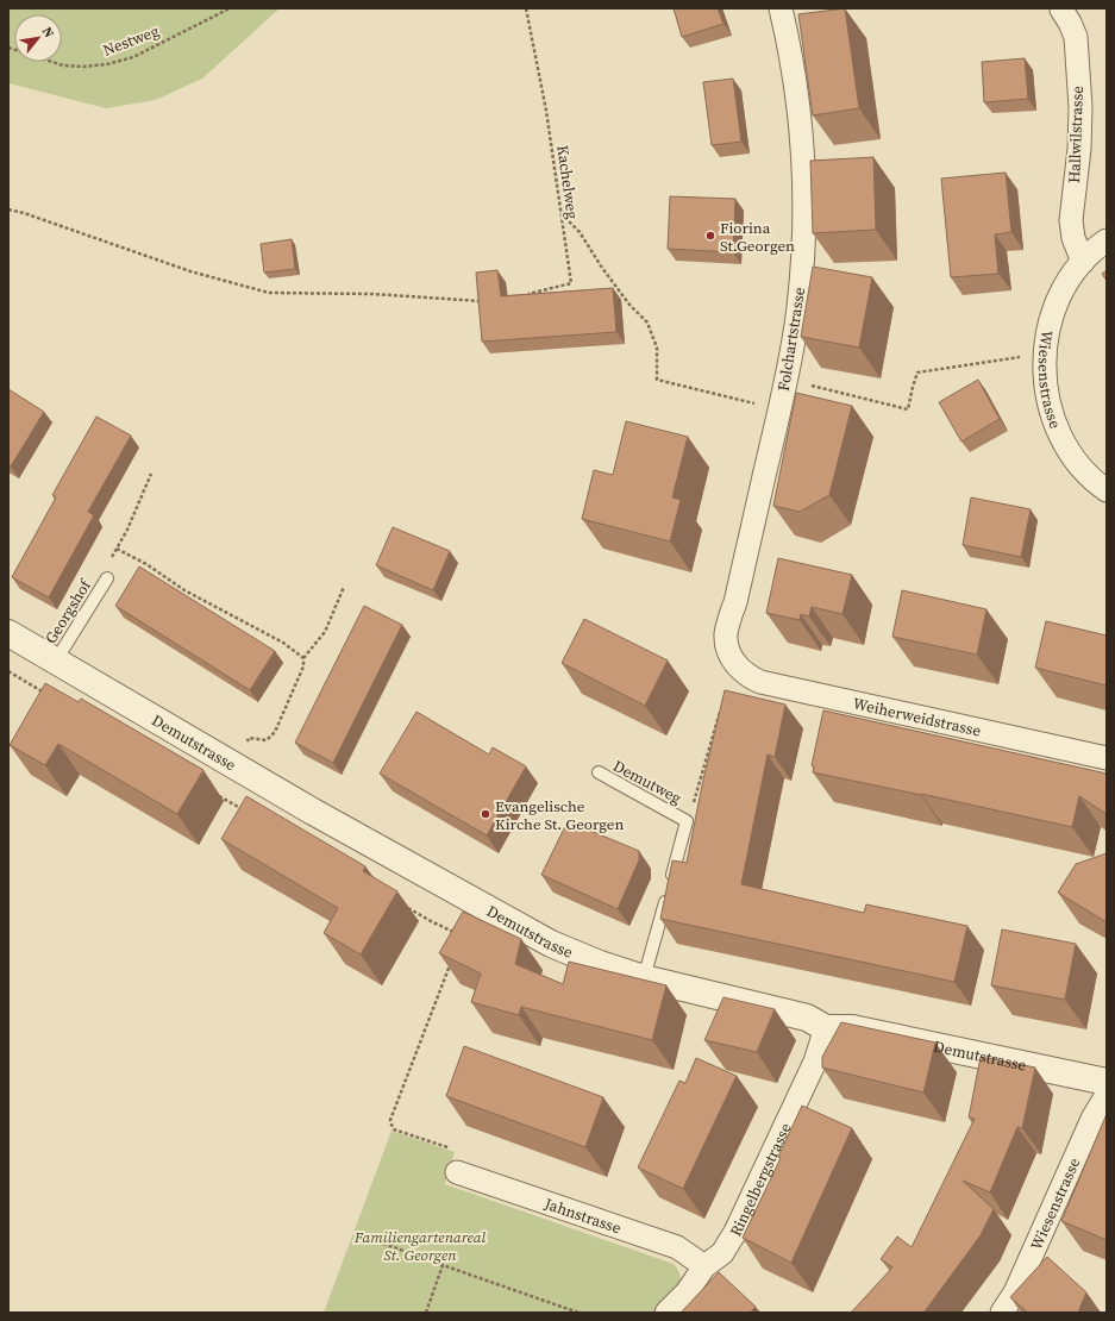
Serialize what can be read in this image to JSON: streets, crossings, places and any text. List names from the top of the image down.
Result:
{
  "streets": {
    "street": [
      "Hallwilstrasse",
      "Folchartstrasse",
      "Wiesenstrasse",
      "Weiherweidstrasse",
      "Demutstrasse",
      "Ringelbergstrasse",
      "Jahnstrasse"
    ],
    "lane": ["Georgshof", "Demutweg"],
    "path": ["Nestweg", "Kachelweg"]
  },
  "crossings": [
    ["Hallwilstrasse", "Wiesenstrasse"],
    ["Folchartstrasse", "Weiherweidstrasse"],
    ["Georgshof", "Demutstrasse"],
    ["Demutstrasse", "Demutweg"],
    ["Demutstrasse", "Ringelbergstrasse"],
    ["Ringelbergstrasse", "Jahnstrasse"]
  ],
  "parks": ["Familiengartenareal St. Georgen"],
  "places": ["Fiorina St.Georgen", "Evangelische Kirche St. Georgen"],
  "north": "top right"
}
